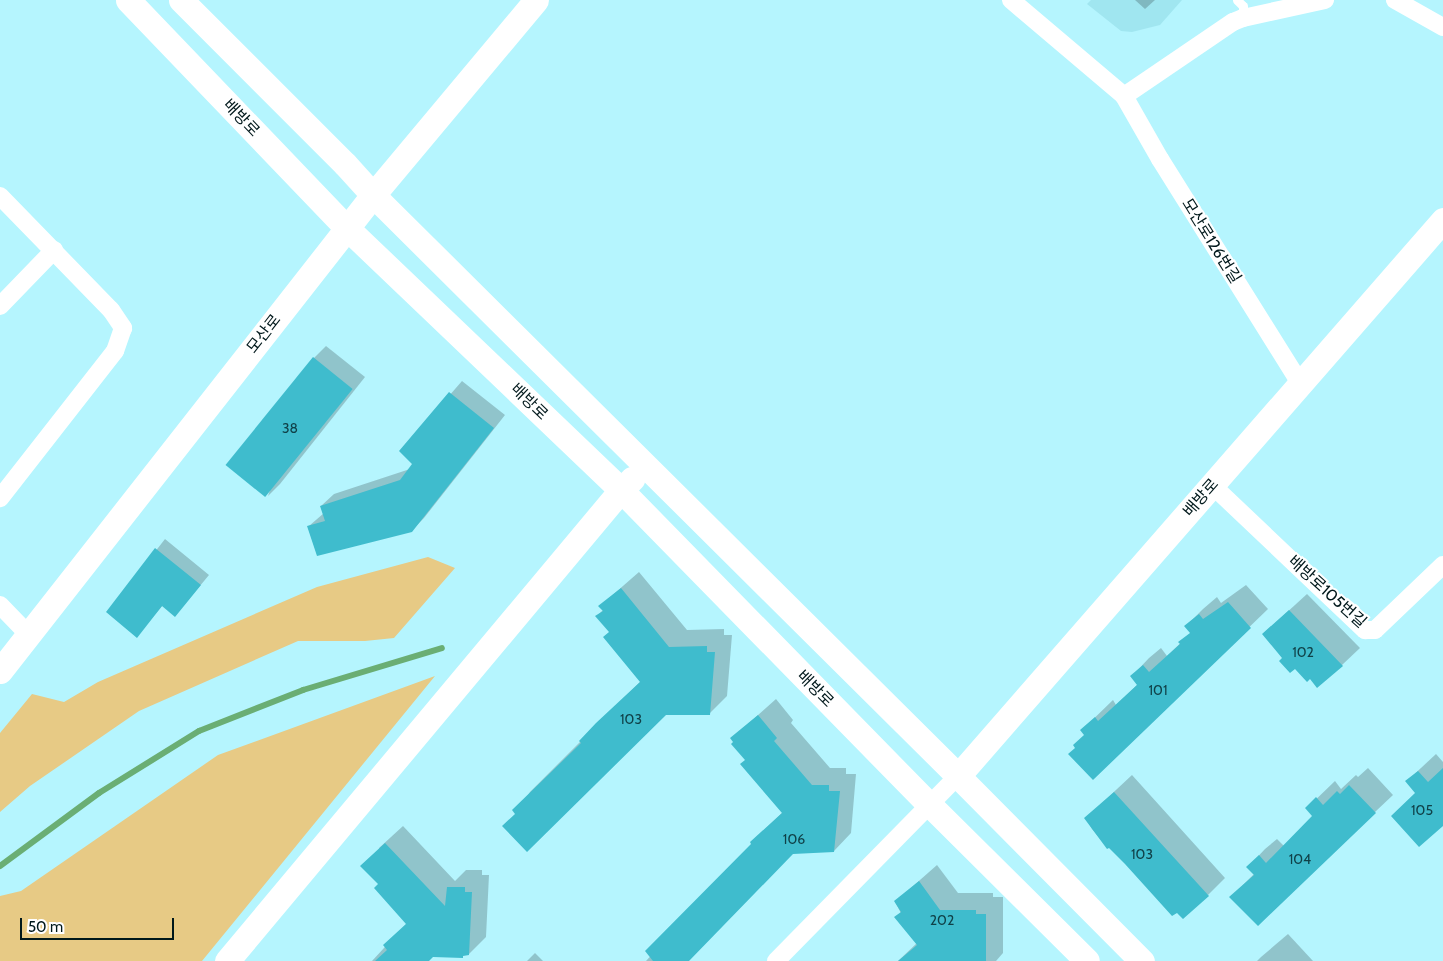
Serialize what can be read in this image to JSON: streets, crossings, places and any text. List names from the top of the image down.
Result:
{
  "streets": {
    "street": [
      "배방로",
      "모산로126번길",
      "모산로",
      "배방로105번길"
    ]
  },
  "crossings": [
    ["배방로", "모산로126번길"],
    ["배방로", "모산로"],
    ["배방로", "배방로105번길"]
  ],
  "house_numbers": [
    "38",
    "102",
    "101",
    "103",
    "105",
    "106",
    "103",
    "104",
    "202"
  ],
  "scale_bar": "50 m"
}
